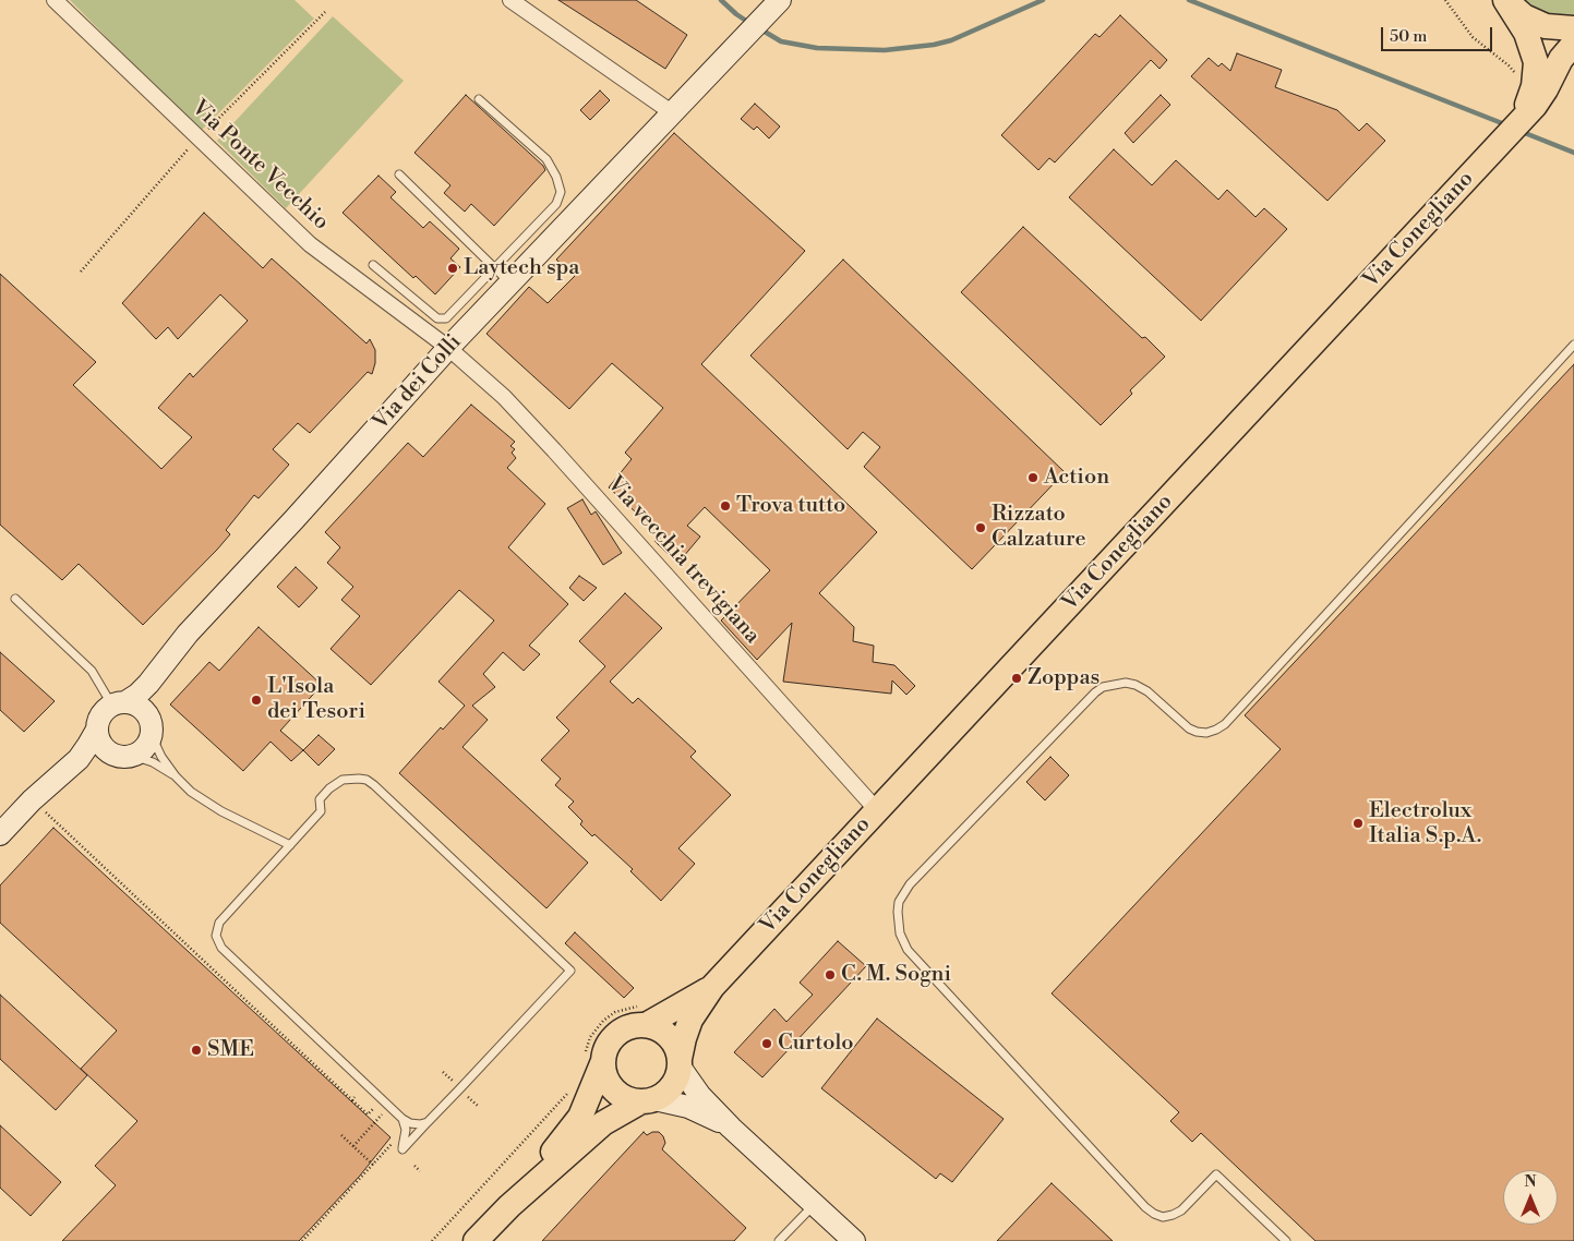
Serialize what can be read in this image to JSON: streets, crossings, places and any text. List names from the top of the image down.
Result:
{
  "streets": {
    "main road": ["Via Conegliano"],
    "street": ["Via Ponte Vecchio", "Via dei Colli", "Via vecchia trevigiana"]
  },
  "crossings": [
    ["Via Ponte Vecchio", "Via dei Colli"],
    ["Via Ponte Vecchio", "Via vecchia trevigiana"],
    ["Via Conegliano", "Via vecchia trevigiana"],
    ["Via dei Colli", "Via vecchia trevigiana"]
  ],
  "places": [
    "Laytech spa",
    "Action",
    "Trova tutto",
    "Rizzato Calzature",
    "Zoppas",
    "L'Isola dei Tesori",
    "Electrolux Italia S.p.A.",
    "C. M. Sogni",
    "Curtolo",
    "SME"
  ],
  "scale_bar": "50 m",
  "north": "top"
}
